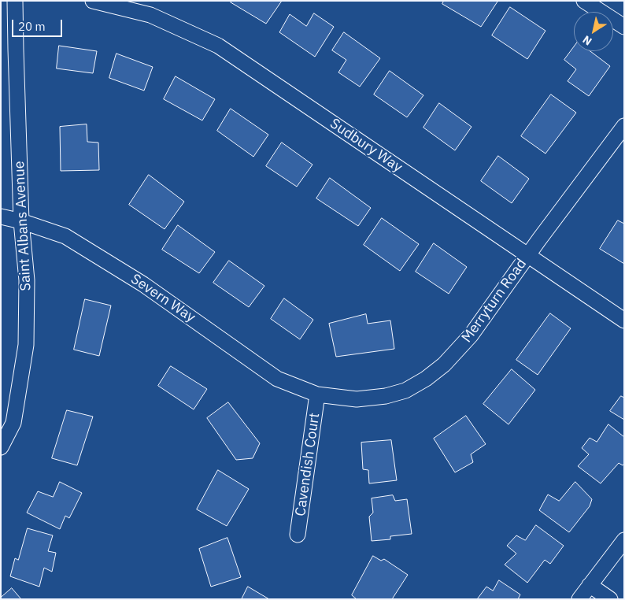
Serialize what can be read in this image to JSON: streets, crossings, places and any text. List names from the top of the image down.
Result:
{
  "streets": {
    "street": [
      "Sudbury Way",
      "Saint Albans Avenue",
      "Severn Way",
      "Merryturn Road",
      "Cavendish Court"
    ]
  },
  "crossings": [
    ["Sudbury Way", "Merryturn Road"],
    ["Saint Albans Avenue", "Severn Way"],
    ["Severn Way", "Merryturn Road"],
    ["Severn Way", "Cavendish Court"],
    ["Merryturn Road", "Cavendish Court"]
  ],
  "scale_bar": "20 m",
  "north": "bottom left"
}
